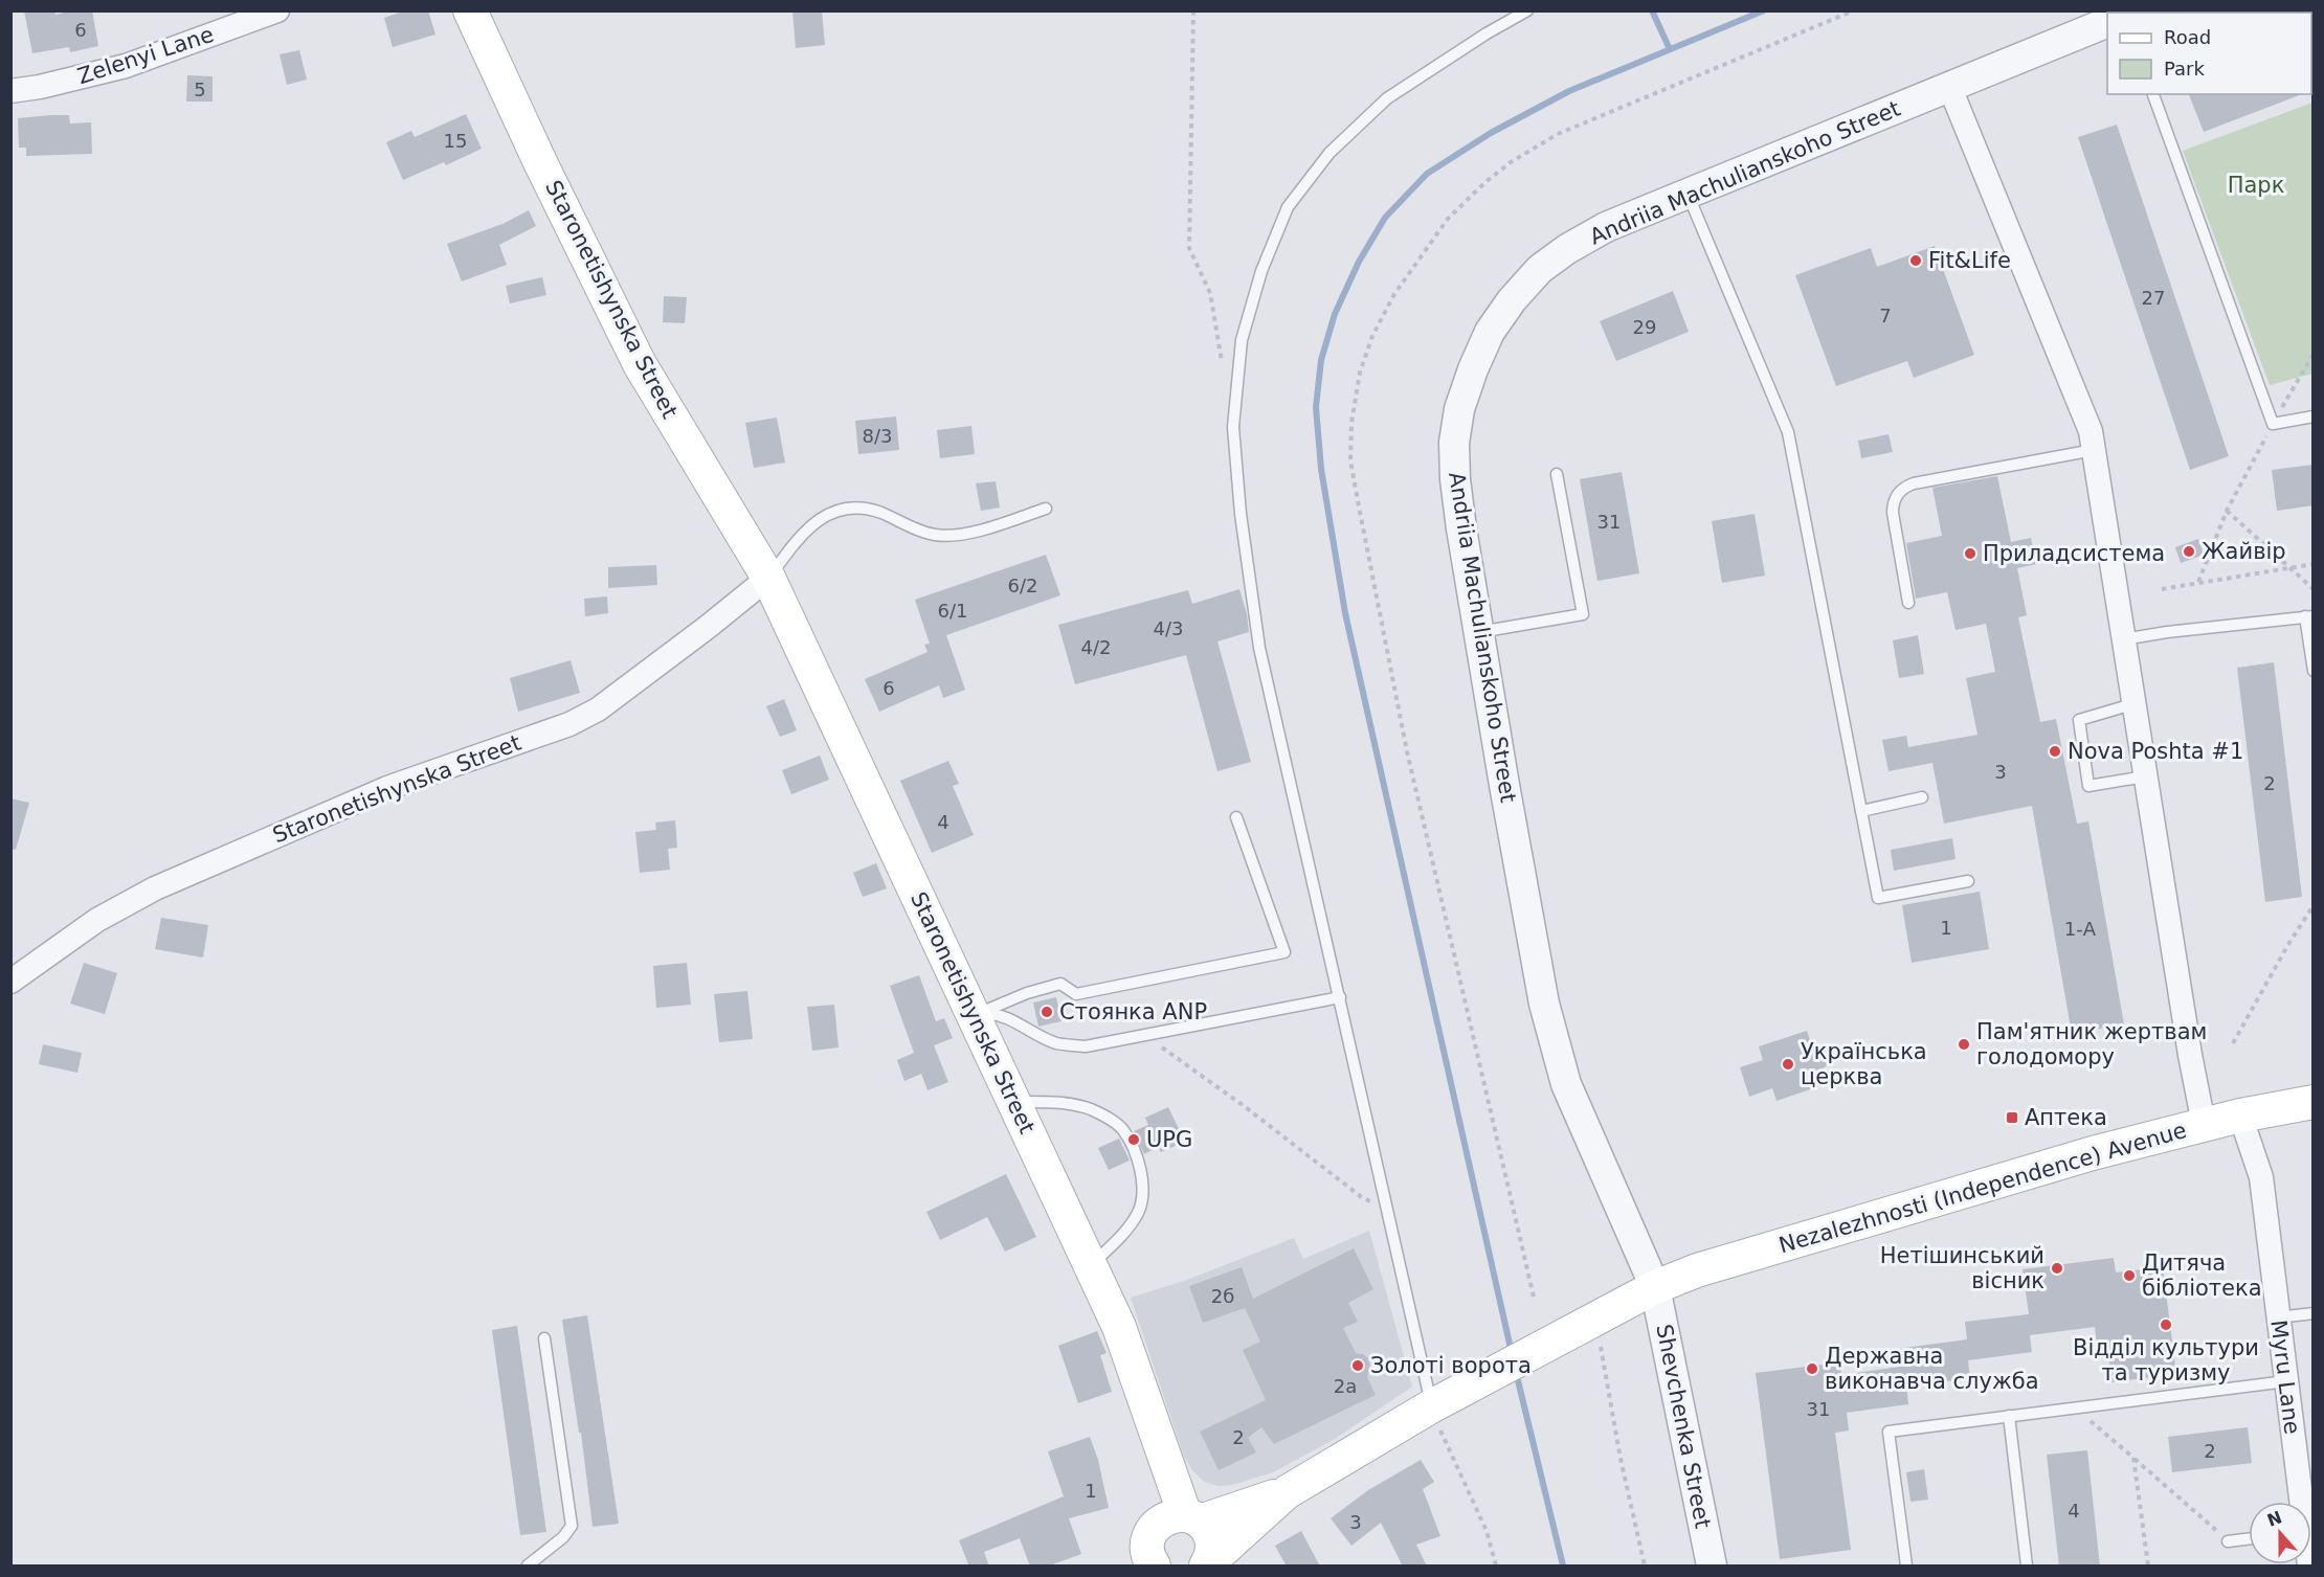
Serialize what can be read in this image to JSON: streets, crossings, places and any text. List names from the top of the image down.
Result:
{
  "streets": {
    "main road": ["Staronetishynska Street", "Nezalezhnosti (Independence) Avenue"],
    "street": [
      "Zelenyi Lane",
      "Andriia Machulianskoho Street",
      "Myru Lane",
      "Shevchenka Street"
    ]
  },
  "crossings": [
    ["Andriia Machulianskoho Street", "Nezalezhnosti (Independence) Avenue"],
    ["Andriia Machulianskoho Street", "Shevchenka Street"],
    ["Nezalezhnosti (Independence) Avenue", "Myru Lane"],
    ["Nezalezhnosti (Independence) Avenue", "Shevchenka Street"]
  ],
  "parks": ["Парк"],
  "places": {
    "other": [
      "Fit&Life",
      "Жайвір",
      "Приладсистема",
      "Nova Poshta #1",
      "Стоянка ANP",
      "Пам'ятник жертвам голодомору",
      "Українська церква",
      "UPG",
      "Нетішинський вісник",
      "Дитяча бібліотека",
      "Відділ культури та туризму",
      "Золоті ворота",
      "Державна виконавча служба"
    ],
    "transit": ["Аптека"]
  },
  "house_numbers": [
    "6",
    "5",
    "15",
    "27",
    "7",
    "29",
    "8/3",
    "31",
    "6/2",
    "6/1",
    "4/3",
    "4/2",
    "6",
    "3",
    "2",
    "4",
    "1",
    "1-А",
    "2б",
    "2а",
    "31",
    "2",
    "2",
    "1",
    "4",
    "3"
  ],
  "legend": ["Road", "Park"],
  "north": "top"
}
